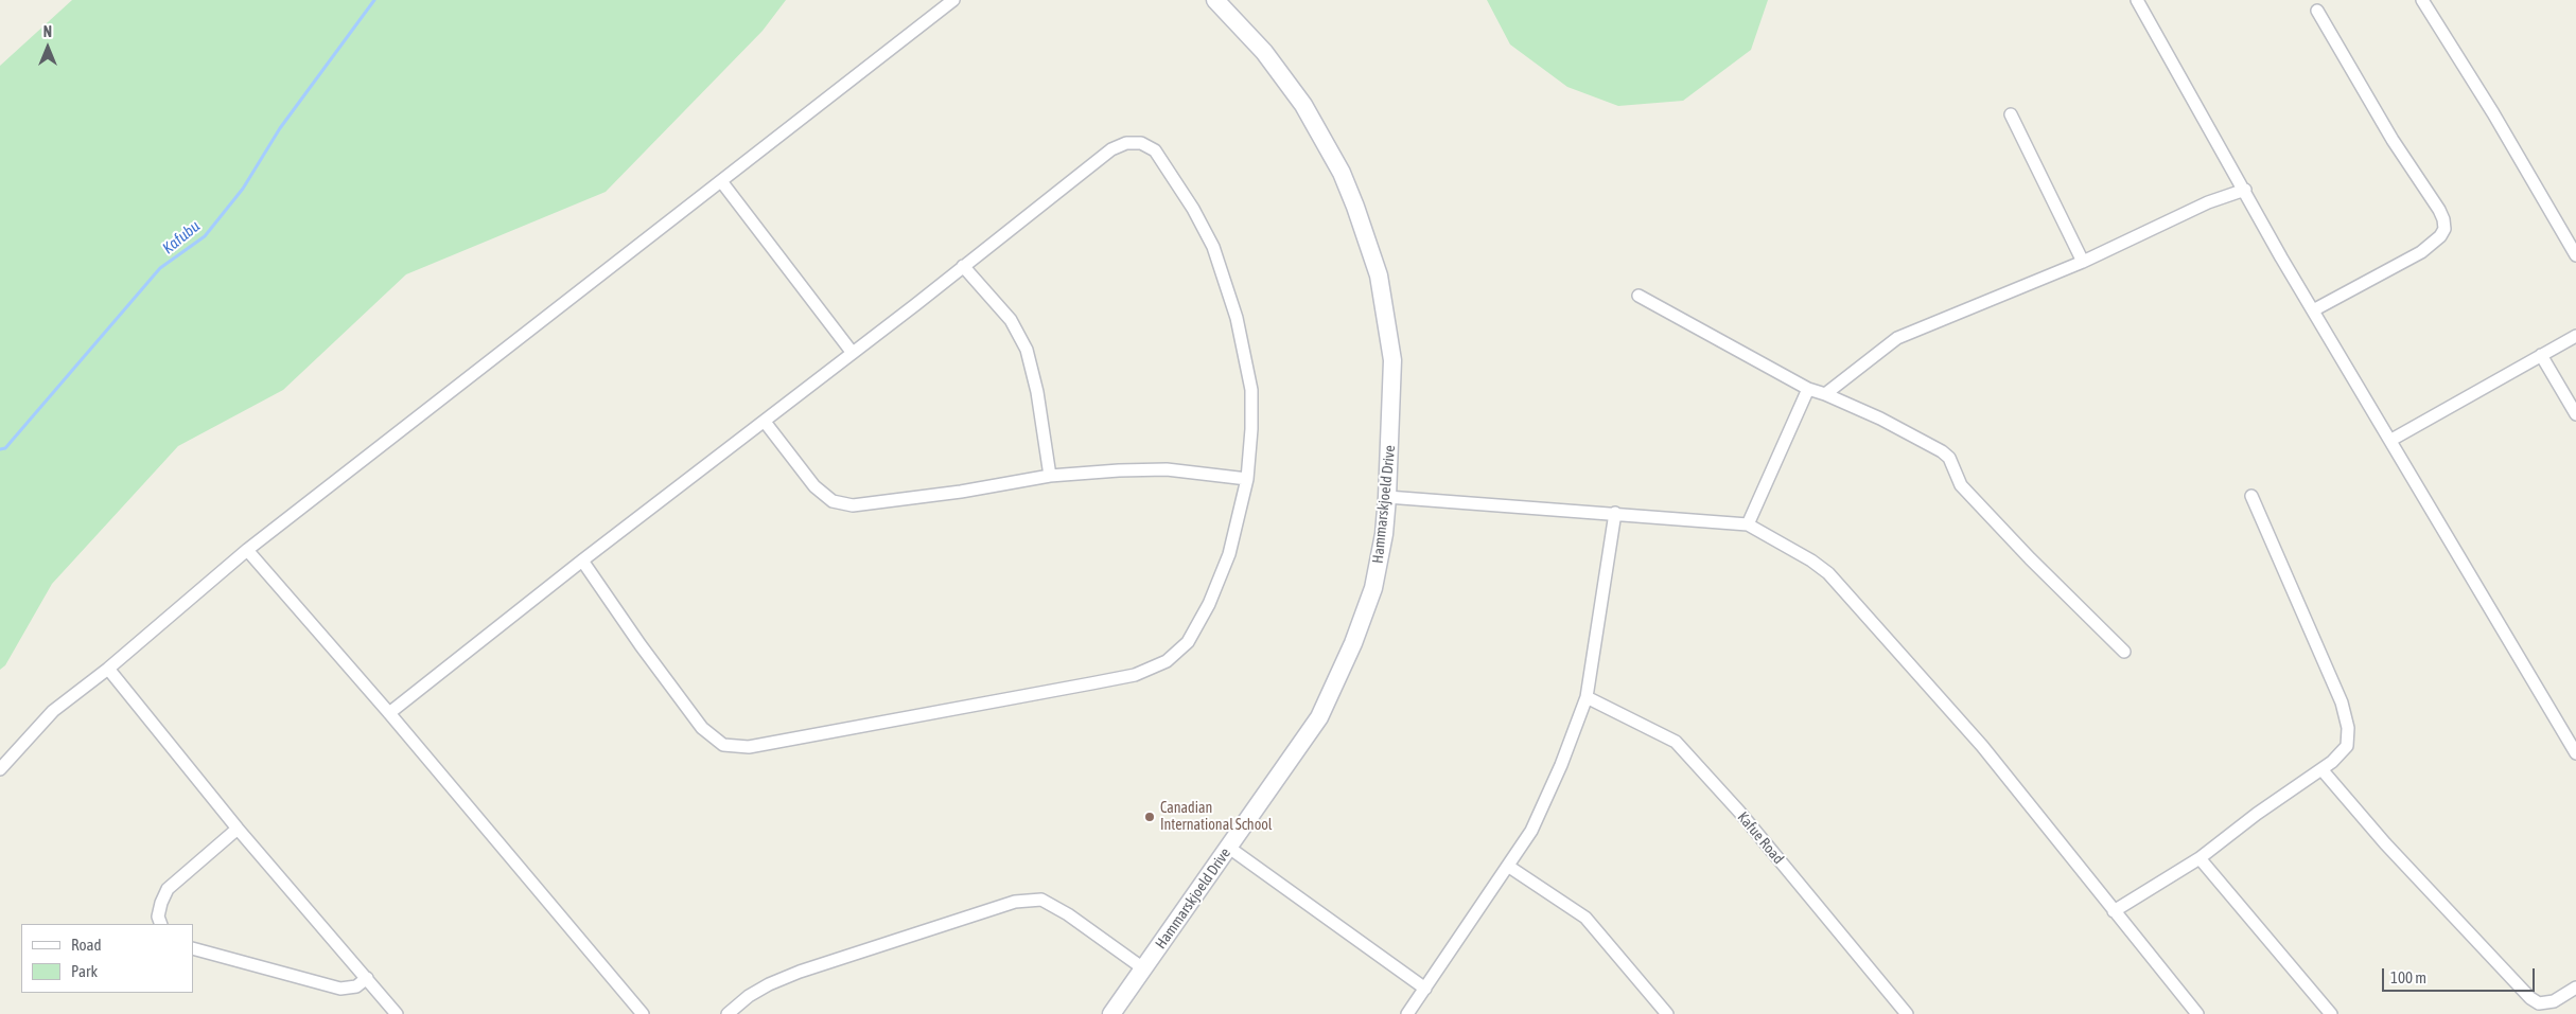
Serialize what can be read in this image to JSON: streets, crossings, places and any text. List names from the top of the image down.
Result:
{
  "streets": {
    "main road": ["Hammarskjoeld Drive"],
    "street": ["Kafue Road"]
  },
  "water": ["Kafubu"],
  "places": ["Canadian International School"],
  "legend": ["Road", "Park"],
  "scale_bar": "100 m",
  "north": "top"
}
